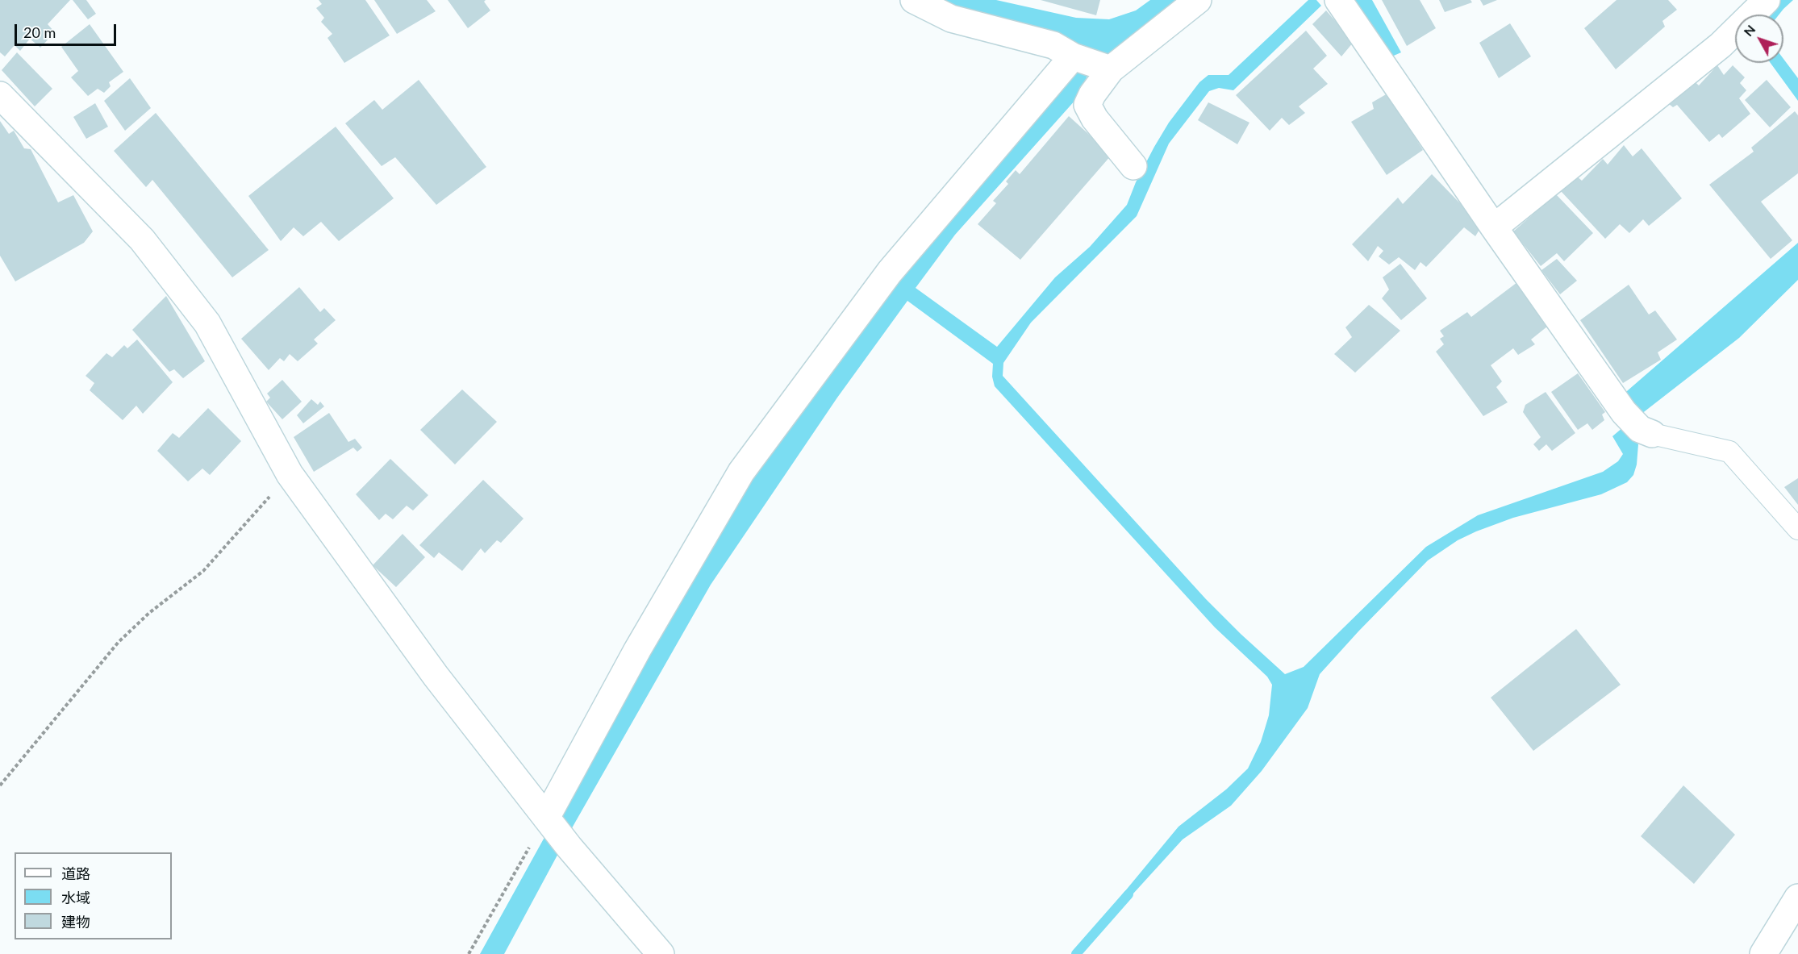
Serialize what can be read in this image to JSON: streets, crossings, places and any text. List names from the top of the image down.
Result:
{
  "legend": ["道路", "水域", "建物"],
  "scale_bar": "20 m",
  "north": "top left"
}
